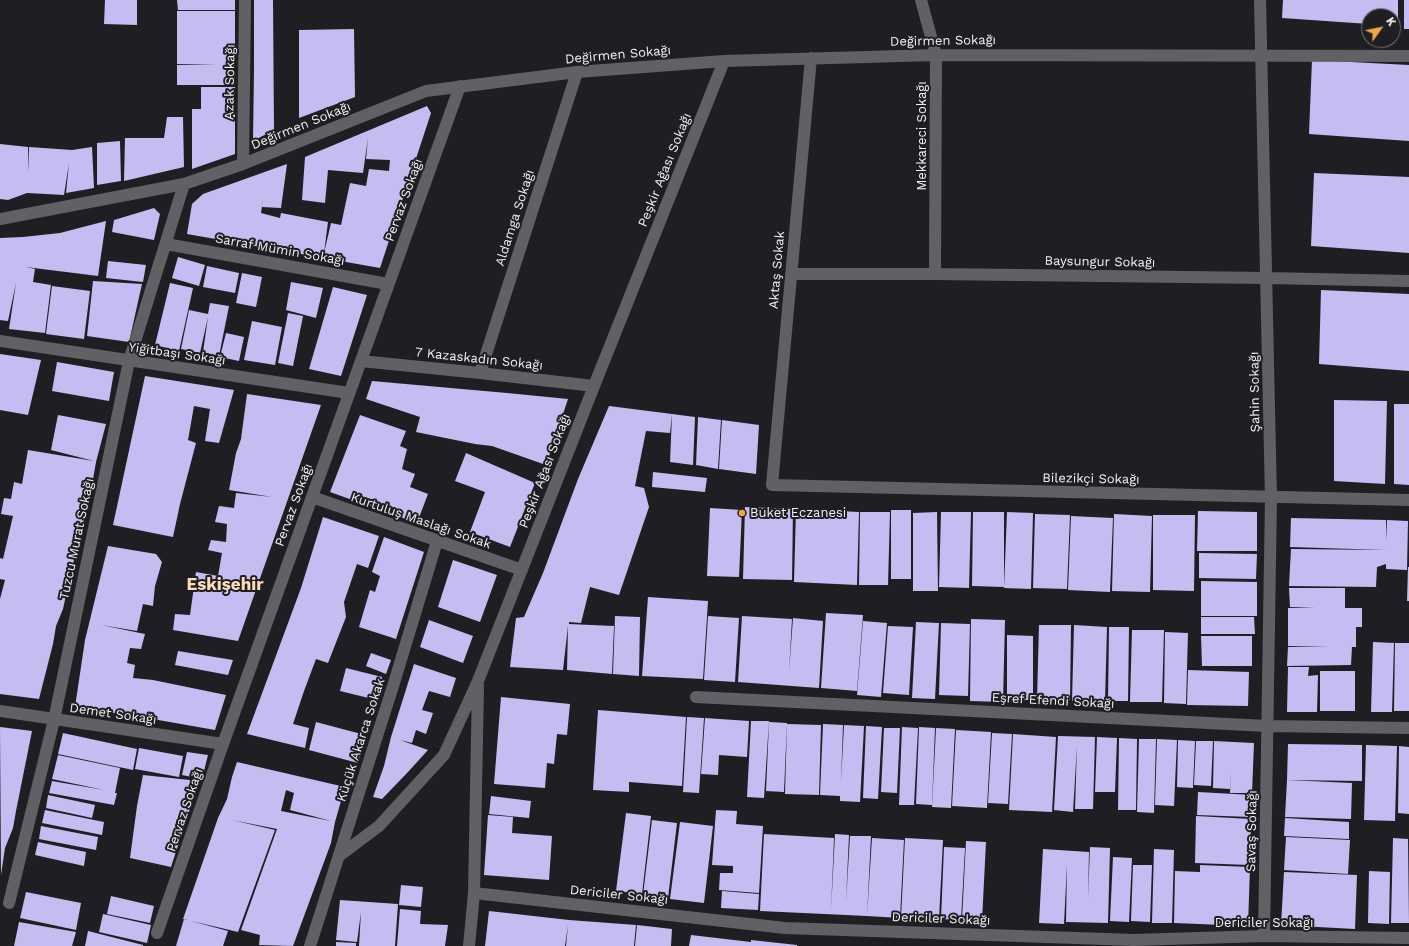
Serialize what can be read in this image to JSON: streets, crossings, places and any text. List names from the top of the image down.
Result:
{
  "streets": {
    "street": [
      "Değirmen Sokağı",
      "Azak Sokağı",
      "Mekkareci Sokağı",
      "Peşkir Ağası Sokağı",
      "Pervaz Sokağı",
      "Aldamga Sokağı",
      "Sarraf Mümin Sokağı",
      "Baysungur Sokağı",
      "Aktaş Sokak",
      "Yiğitbaşı Sokağı",
      "7 Kazaskadın Sokağı",
      "Şahin Sokağı",
      "Bilezikçi Sokağı",
      "Kurtuluş Maslağı Sokak",
      "Tuzcu Murat Sokağı",
      "Eşref Efendi Sokağı",
      "Demet Sokağı",
      "Küçük Akarca Sokak",
      "Savaş Sokağı",
      "Dericiler Sokağı"
    ]
  },
  "crossings": [
    ["Değirmen Sokağı", "Azak Sokağı"],
    ["Değirmen Sokağı", "Mekkareci Sokağı"],
    ["Değirmen Sokağı", "Peşkir Ağası Sokağı"],
    ["Değirmen Sokağı", "Pervaz Sokağı"],
    ["Değirmen Sokağı", "Aldamga Sokağı"],
    ["Değirmen Sokağı", "Aktaş Sokak"],
    ["Değirmen Sokağı", "Şahin Sokağı"],
    ["Değirmen Sokağı", "Tuzcu Murat Sokağı"],
    ["Mekkareci Sokağı", "Baysungur Sokağı"],
    ["Peşkir Ağası Sokağı", "7 Kazaskadın Sokağı"],
    ["Peşkir Ağası Sokağı", "Kurtuluş Maslağı Sokak"],
    ["Peşkir Ağası Sokağı", "Küçük Akarca Sokak"],
    ["Pervaz Sokağı", "Sarraf Mümin Sokağı"],
    ["Pervaz Sokağı", "Yiğitbaşı Sokağı"],
    ["Pervaz Sokağı", "7 Kazaskadın Sokağı"],
    ["Pervaz Sokağı", "Kurtuluş Maslağı Sokak"],
    ["Pervaz Sokağı", "Demet Sokağı"],
    ["Aldamga Sokağı", "7 Kazaskadın Sokağı"],
    ["Sarraf Mümin Sokağı", "Tuzcu Murat Sokağı"],
    ["Baysungur Sokağı", "Aktaş Sokak"],
    ["Baysungur Sokağı", "Şahin Sokağı"],
    ["Aktaş Sokak", "Bilezikçi Sokağı"],
    ["Yiğitbaşı Sokağı", "Tuzcu Murat Sokağı"],
    ["Şahin Sokağı", "Bilezikçi Sokağı"],
    ["Şahin Sokağı", "Eşref Efendi Sokağı"],
    ["Şahin Sokağı", "Savaş Sokağı"],
    ["Kurtuluş Maslağı Sokak", "Küçük Akarca Sokak"],
    ["Tuzcu Murat Sokağı", "Demet Sokağı"],
    ["Eşref Efendi Sokağı", "Savaş Sokağı"],
    ["Savaş Sokağı", "Dericiler Sokağı"]
  ],
  "districts": ["Eskişehir"],
  "places": ["Buket Eczanesi"],
  "north": "top right"
}
